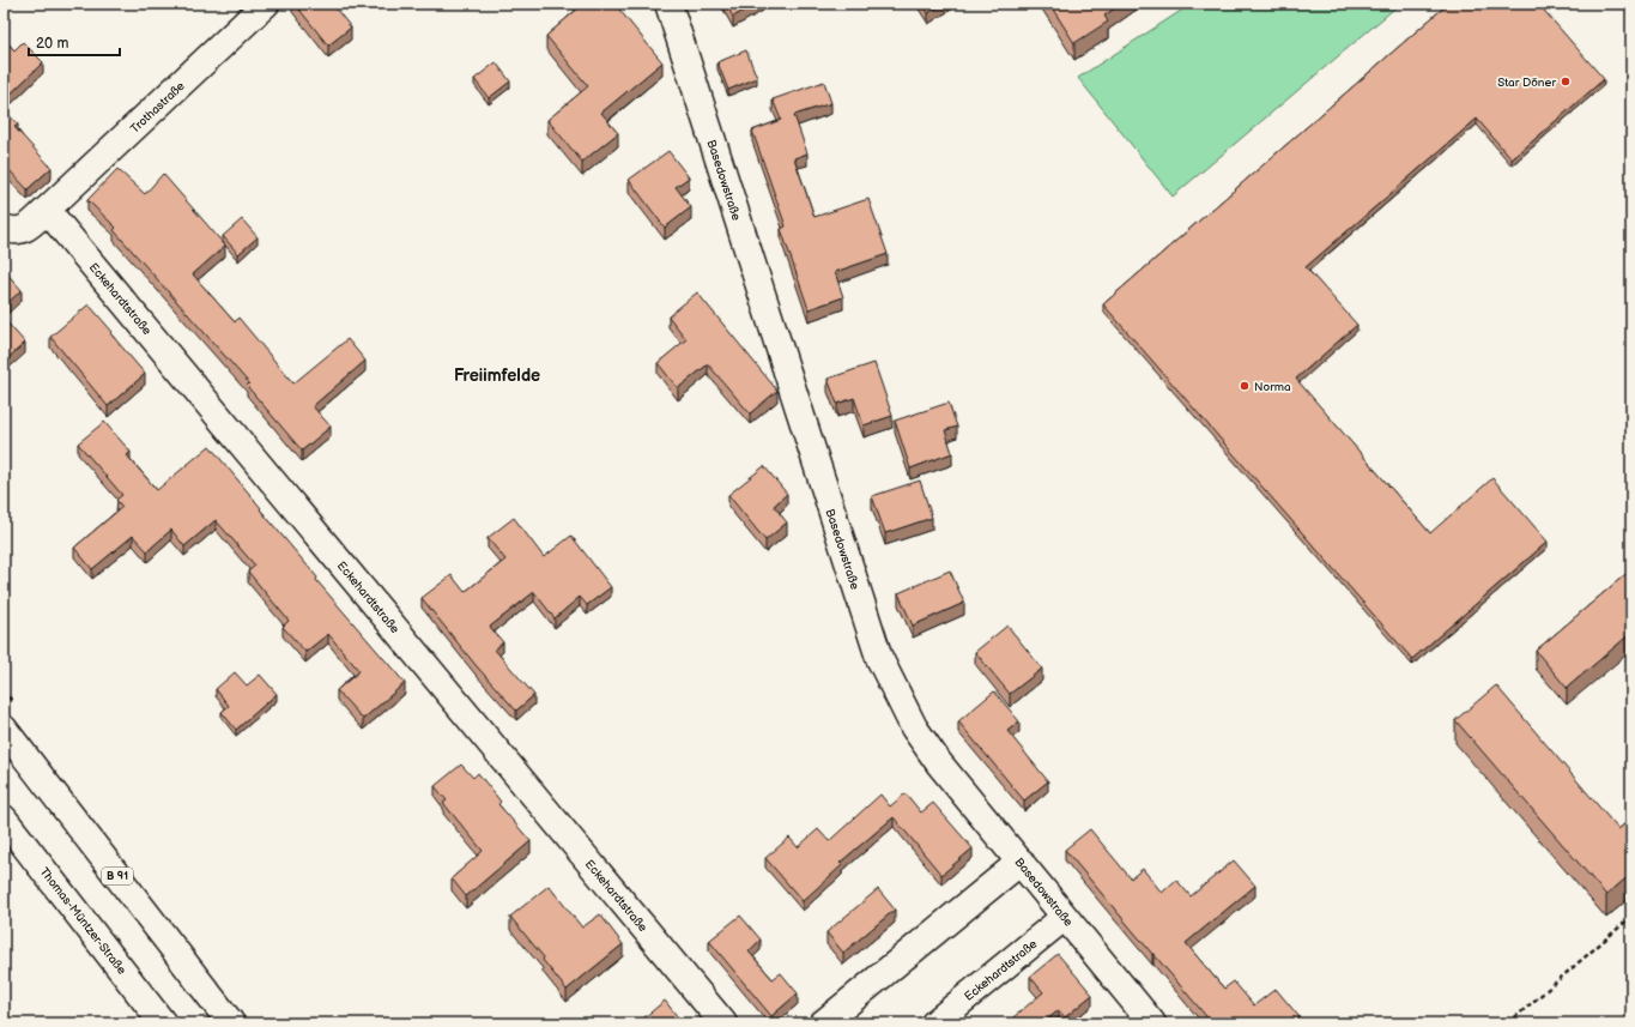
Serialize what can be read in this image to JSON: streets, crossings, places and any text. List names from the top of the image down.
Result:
{
  "streets": {
    "street": [
      "Trothastraße",
      "Basedowstraße",
      "Eckehardtstraße",
      "B 91",
      "Thomas-Müntzer-Straße"
    ]
  },
  "crossings": [
    ["Trothastraße", "Eckehardtstraße"],
    ["Basedowstraße", "Eckehardtstraße"]
  ],
  "districts": ["Freiimfelde"],
  "places": ["Star Döner", "Norma"],
  "scale_bar": "20 m"
}
